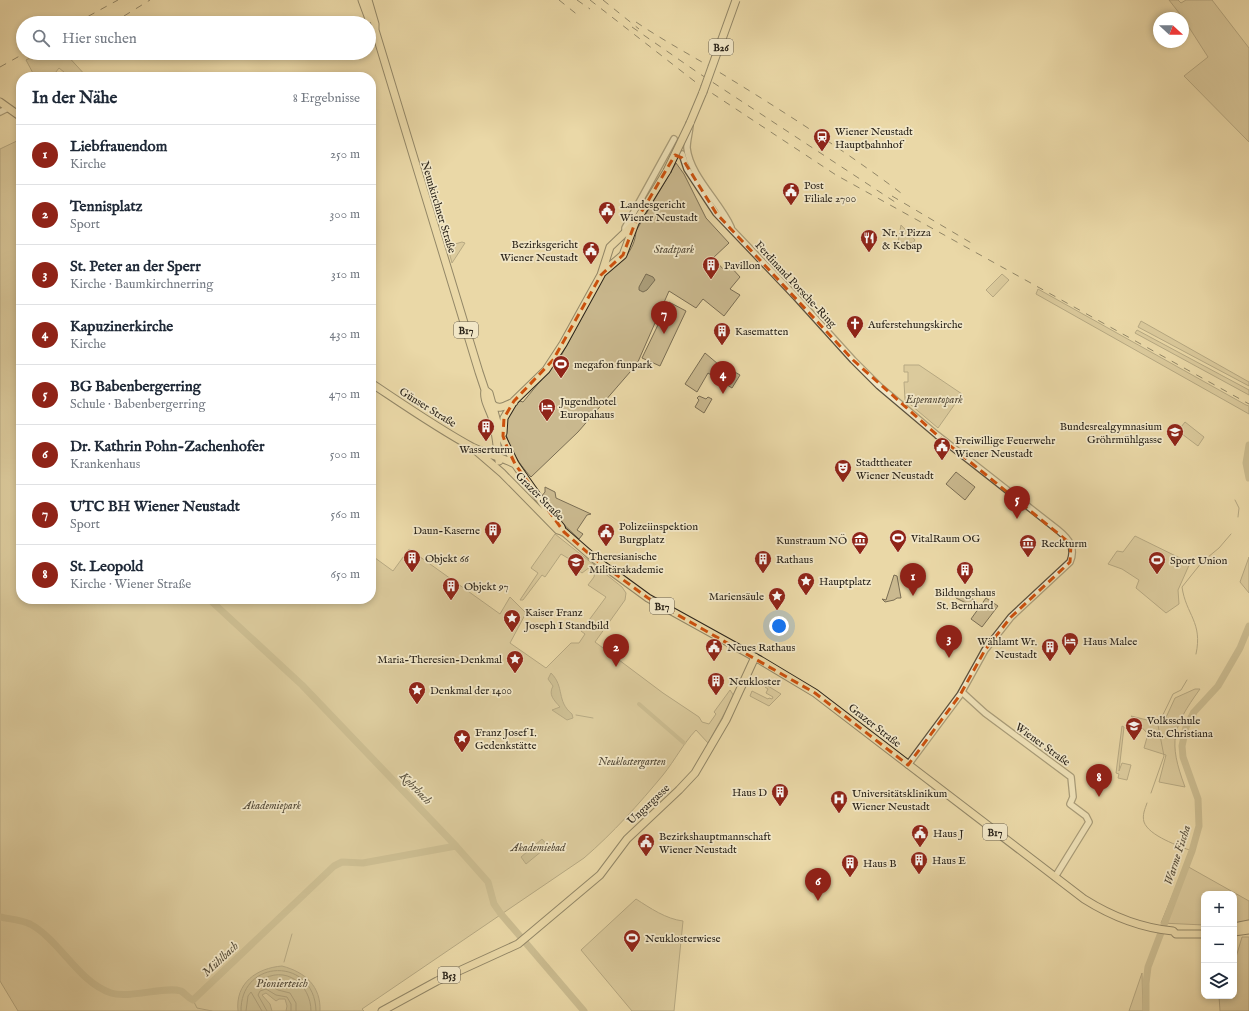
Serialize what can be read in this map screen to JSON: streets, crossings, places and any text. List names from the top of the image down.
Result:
{
  "streets": {
    "main road": [
      "B26",
      "Neunkirchner Straße",
      "B17",
      "Günser Straße",
      "Grazer Straße",
      "Ungargasse",
      "B53"
    ],
    "street": ["Ferdinand Porsche-Ring", "Wiener Straße"]
  },
  "crossings": [
    ["B26", "Neunkirchner Straße"],
    ["B26", "B17"],
    ["Ferdinand Porsche-Ring", "Wiener Straße"],
    ["B17", "Grazer Straße"],
    ["Günser Straße", "Grazer Straße"],
    ["Grazer Straße", "Wiener Straße"],
    ["Grazer Straße", "Ungargasse"]
  ],
  "water": [
    "Kehrbach",
    "Warme Fischa",
    "Mühlbach",
    "Pionierteich"
  ],
  "parks": [
    "Stadtpark",
    "Esperantopark",
    "Neuklostergarten",
    "Akademiepark",
    "Akademiebad"
  ],
  "places": {
    "station": ["Wiener Neustadt Hauptbahnhof"],
    "public building": [
      "Post Filiale 2700",
      "Landesgericht Wiener Neustadt",
      "Bezirksgericht Wiener Neustadt",
      "Freiwillige Feuerwehr Wiener Neustadt",
      "Polizeiinspektion Burgplatz",
      "Neues Rathaus",
      "Haus J",
      "Bezirkshauptmannschaft Wiener Neustadt"
    ],
    "restaurant": ["Nr. 1 Pizza & Kebap"],
    "building": [
      "Pavillon",
      "Kasematten",
      "Wasserturm",
      "Daun-Kaserne",
      "Objekt 66",
      "Rathaus",
      "Bildungshaus St. Bernhard",
      "Objekt 97",
      "Wählamt Wr. Neustadt",
      "Neukloster",
      "Haus D",
      "Haus E",
      "Haus B"
    ],
    "church": ["Auferstehungskirche"],
    "sports": [
      "megafon funpark",
      "VitalRaum OG",
      "Sport Union",
      "Neuklosterwiese"
    ],
    "hotel": ["Jugendhotel Europahaus", "Haus Malee"],
    "school or university": ["Bundesrealgymnasium Gröhrmühlgasse", "Theresianische Militärakademie", "Volksschule Sta. Christiana"],
    "theatre": ["Stadttheater Wiener Neustadt"],
    "museum": ["Kunstraum NÖ", "Reckturm"],
    "place": [
      "Hauptplatz",
      "Mariensäule",
      "Kaiser Franz Joseph I Standbild",
      "Maria-Theresien-Denkmal",
      "Denkmal der 1400",
      "Franz Josef I. Gedenkstätte"
    ],
    "hospital": ["Universitätsklinikum Wiener Neustadt"]
  },
  "north": "right",
  "page": {
    "search": "Hier suchen",
    "heading": ["In der Nähe", "8 Ergebnisse"],
    "list": [
      {
        "mark": "1",
        "name": "Liebfrauendom",
        "note": "Kirche",
        "value": "250 m"
      },
      {
        "mark": "2",
        "name": "Tennisplatz",
        "note": "Sport",
        "value": "300 m"
      },
      {
        "mark": "3",
        "name": "St. Peter an der Sperr",
        "note": "Kirche · Baumkirchnerring",
        "value": "310 m"
      },
      {
        "mark": "4",
        "name": "Kapuzinerkirche",
        "note": "Kirche",
        "value": "430 m"
      },
      {
        "mark": "5",
        "name": "BG Babenbergerring",
        "note": "Schule · Babenbergerring",
        "value": "470 m"
      },
      {
        "mark": "6",
        "name": "Dr. Kathrin Pohn-Zachenhofer",
        "note": "Krankenhaus",
        "value": "500 m"
      },
      {
        "mark": "7",
        "name": "UTC BH Wiener Neustadt",
        "note": "Sport",
        "value": "560 m"
      },
      {
        "mark": "8",
        "name": "St. Leopold",
        "note": "Kirche · Wiener Straße",
        "value": "650 m"
      }
    ],
    "pins": [
      "7",
      "4",
      "5",
      "1",
      "3",
      "2",
      "8",
      "6"
    ],
    "map_buttons": ["+", "−"]
  }
}
